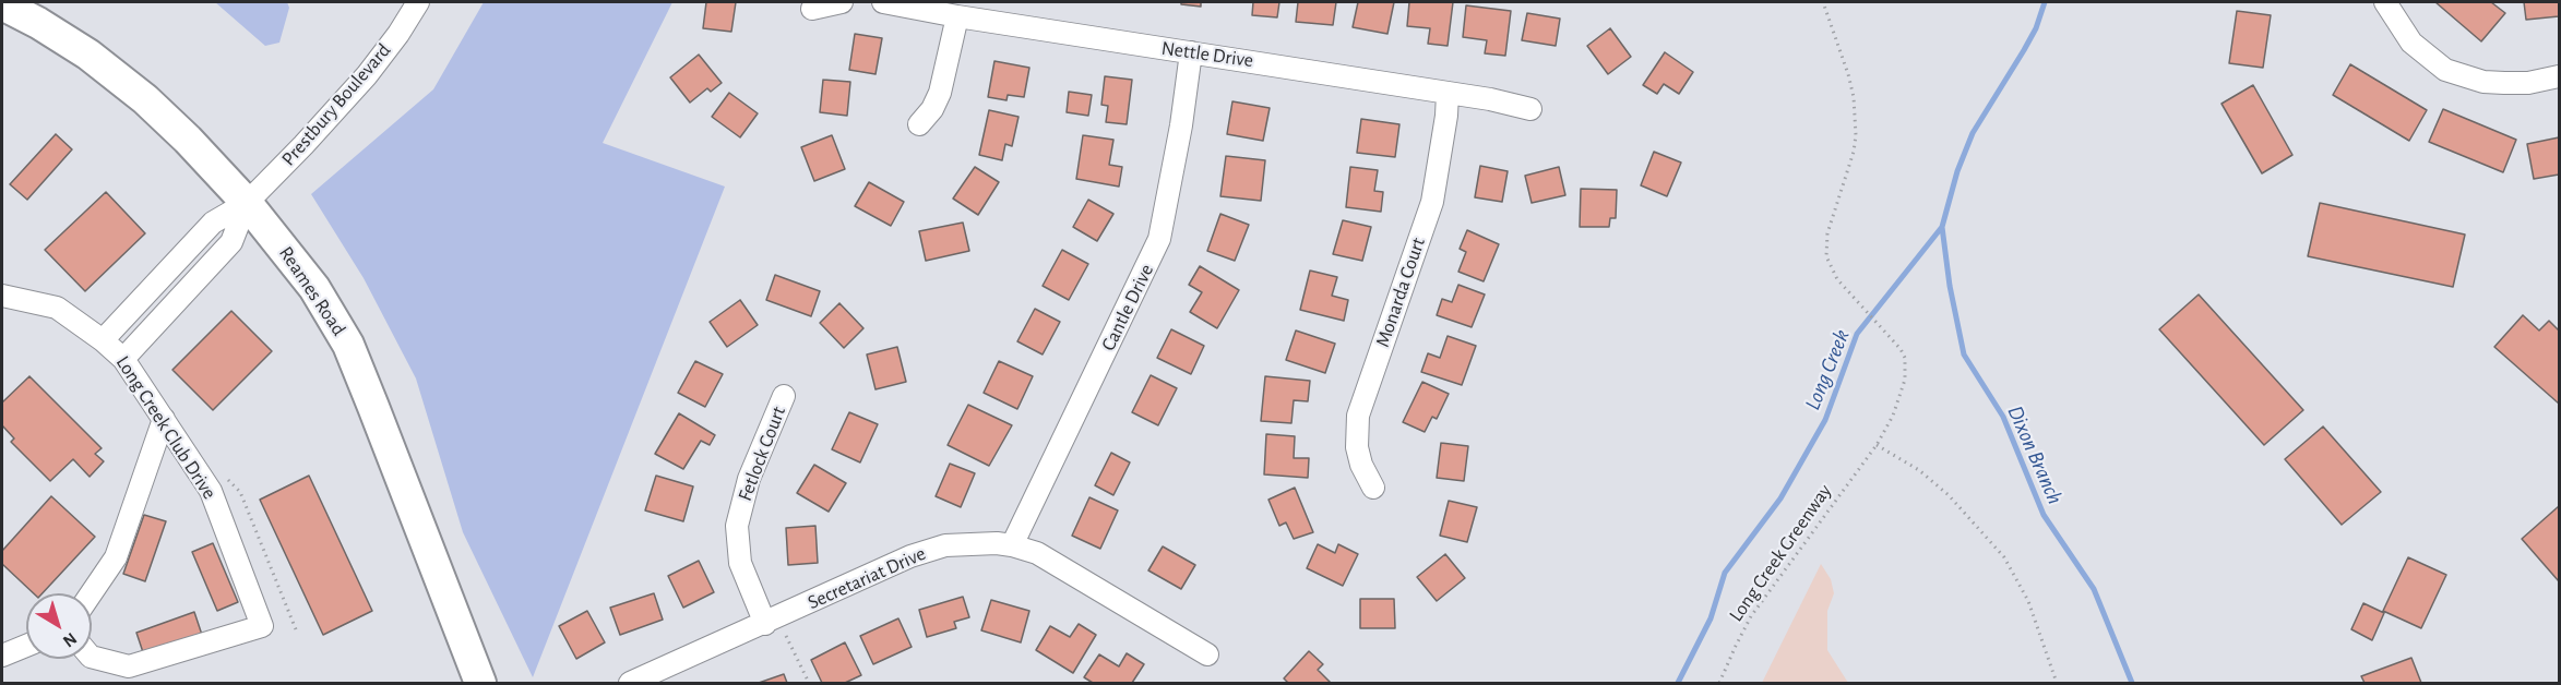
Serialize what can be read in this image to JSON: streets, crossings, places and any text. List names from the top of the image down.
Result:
{
  "streets": {
    "main road": ["Reames Road"],
    "street": [
      "Nettle Drive",
      "Prestbury Boulevard",
      "Monarda Court",
      "Cantle Drive",
      "Long Creek Club Drive",
      "Fetlock Court",
      "Secretariat Drive"
    ],
    "path": ["Long Creek Greenway"]
  },
  "crossings": [
    ["Nettle Drive", "Monarda Court"],
    ["Nettle Drive", "Cantle Drive"],
    ["Prestbury Boulevard", "Reames Road"],
    ["Prestbury Boulevard", "Long Creek Club Drive"],
    ["Cantle Drive", "Secretariat Drive"],
    ["Fetlock Court", "Secretariat Drive"]
  ],
  "water": ["Long Creek", "Dixon Branch"],
  "north": "bottom right"
}
